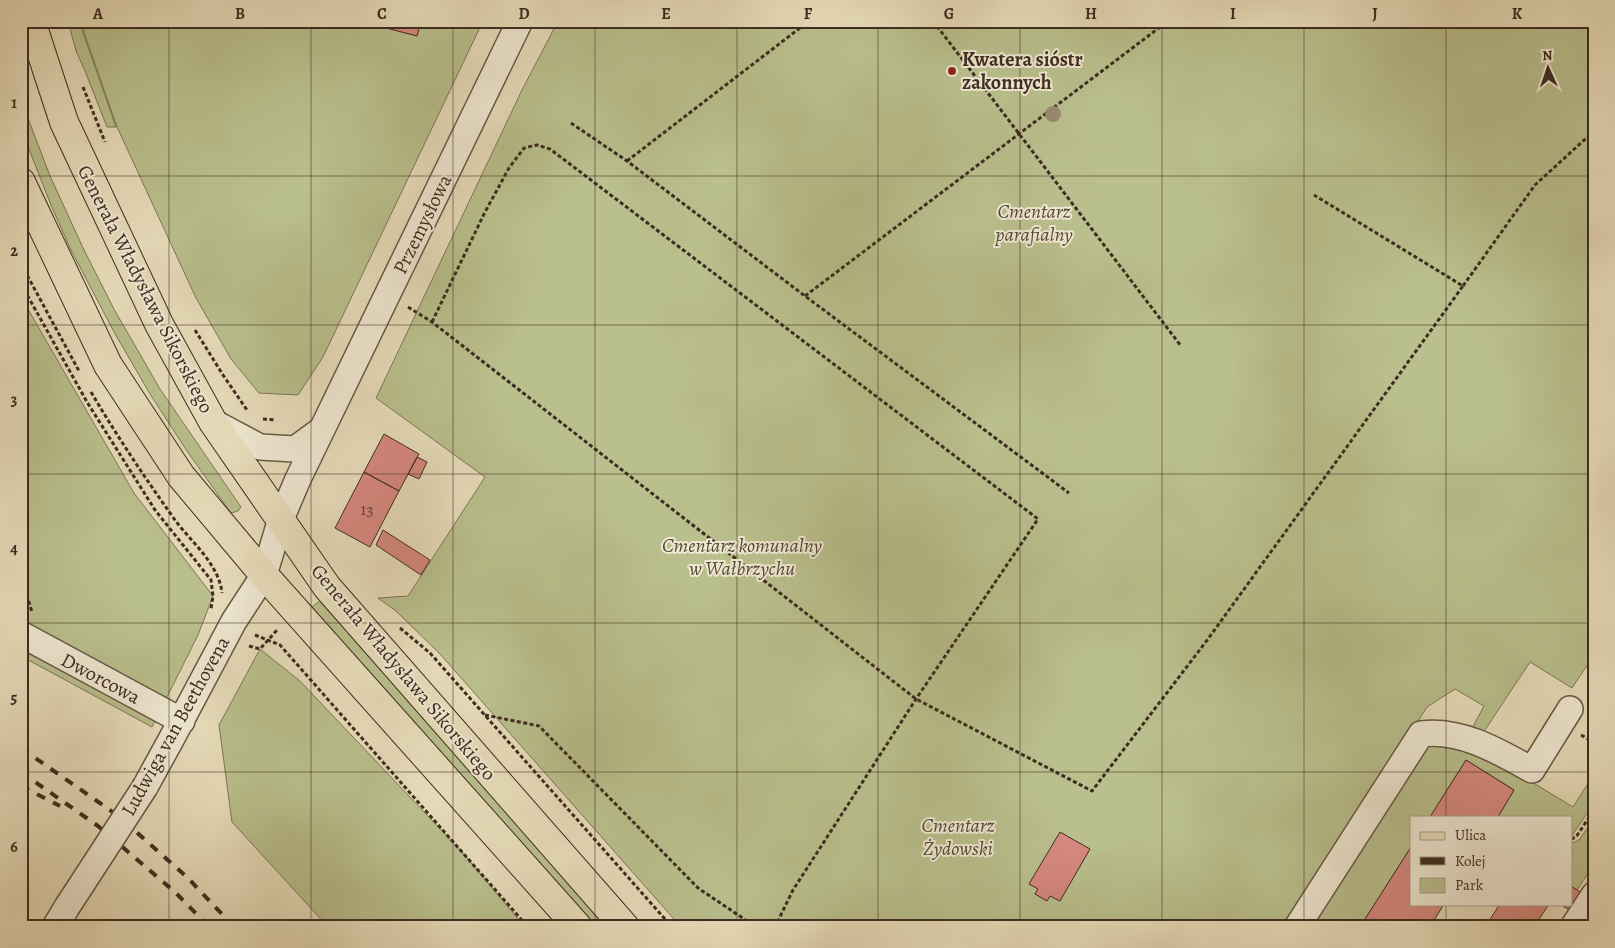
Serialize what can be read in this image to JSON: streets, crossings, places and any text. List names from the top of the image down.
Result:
{
  "streets": {
    "main road": ["Generała Władysława Sikorskiego"],
    "street": ["Przemysłowa", "Dworcowa", "Ludwiga van Beethovena"]
  },
  "crossings": [
    ["Przemysłowa", "Generała Władysława Sikorskiego"],
    ["Przemysłowa", "Ludwiga van Beethovena"],
    ["Generała Władysława Sikorskiego", "Ludwiga van Beethovena"],
    ["Dworcowa", "Ludwiga van Beethovena"]
  ],
  "parks": ["Cmentarz parafialny", "Cmentarz komunalny w Wałbrzychu", "Cmentarz Żydowski"],
  "places": ["Kwatera sióstr zakonnych"],
  "house_numbers": ["13"],
  "legend": ["Ulica", "Kolej", "Park"],
  "north": "top",
  "grid": {
    "columns": [
      "A",
      "B",
      "C",
      "D",
      "E",
      "F",
      "G",
      "H",
      "I",
      "J",
      "K"
    ],
    "rows": [
      "1",
      "2",
      "3",
      "4",
      "5",
      "6"
    ]
  }
}
